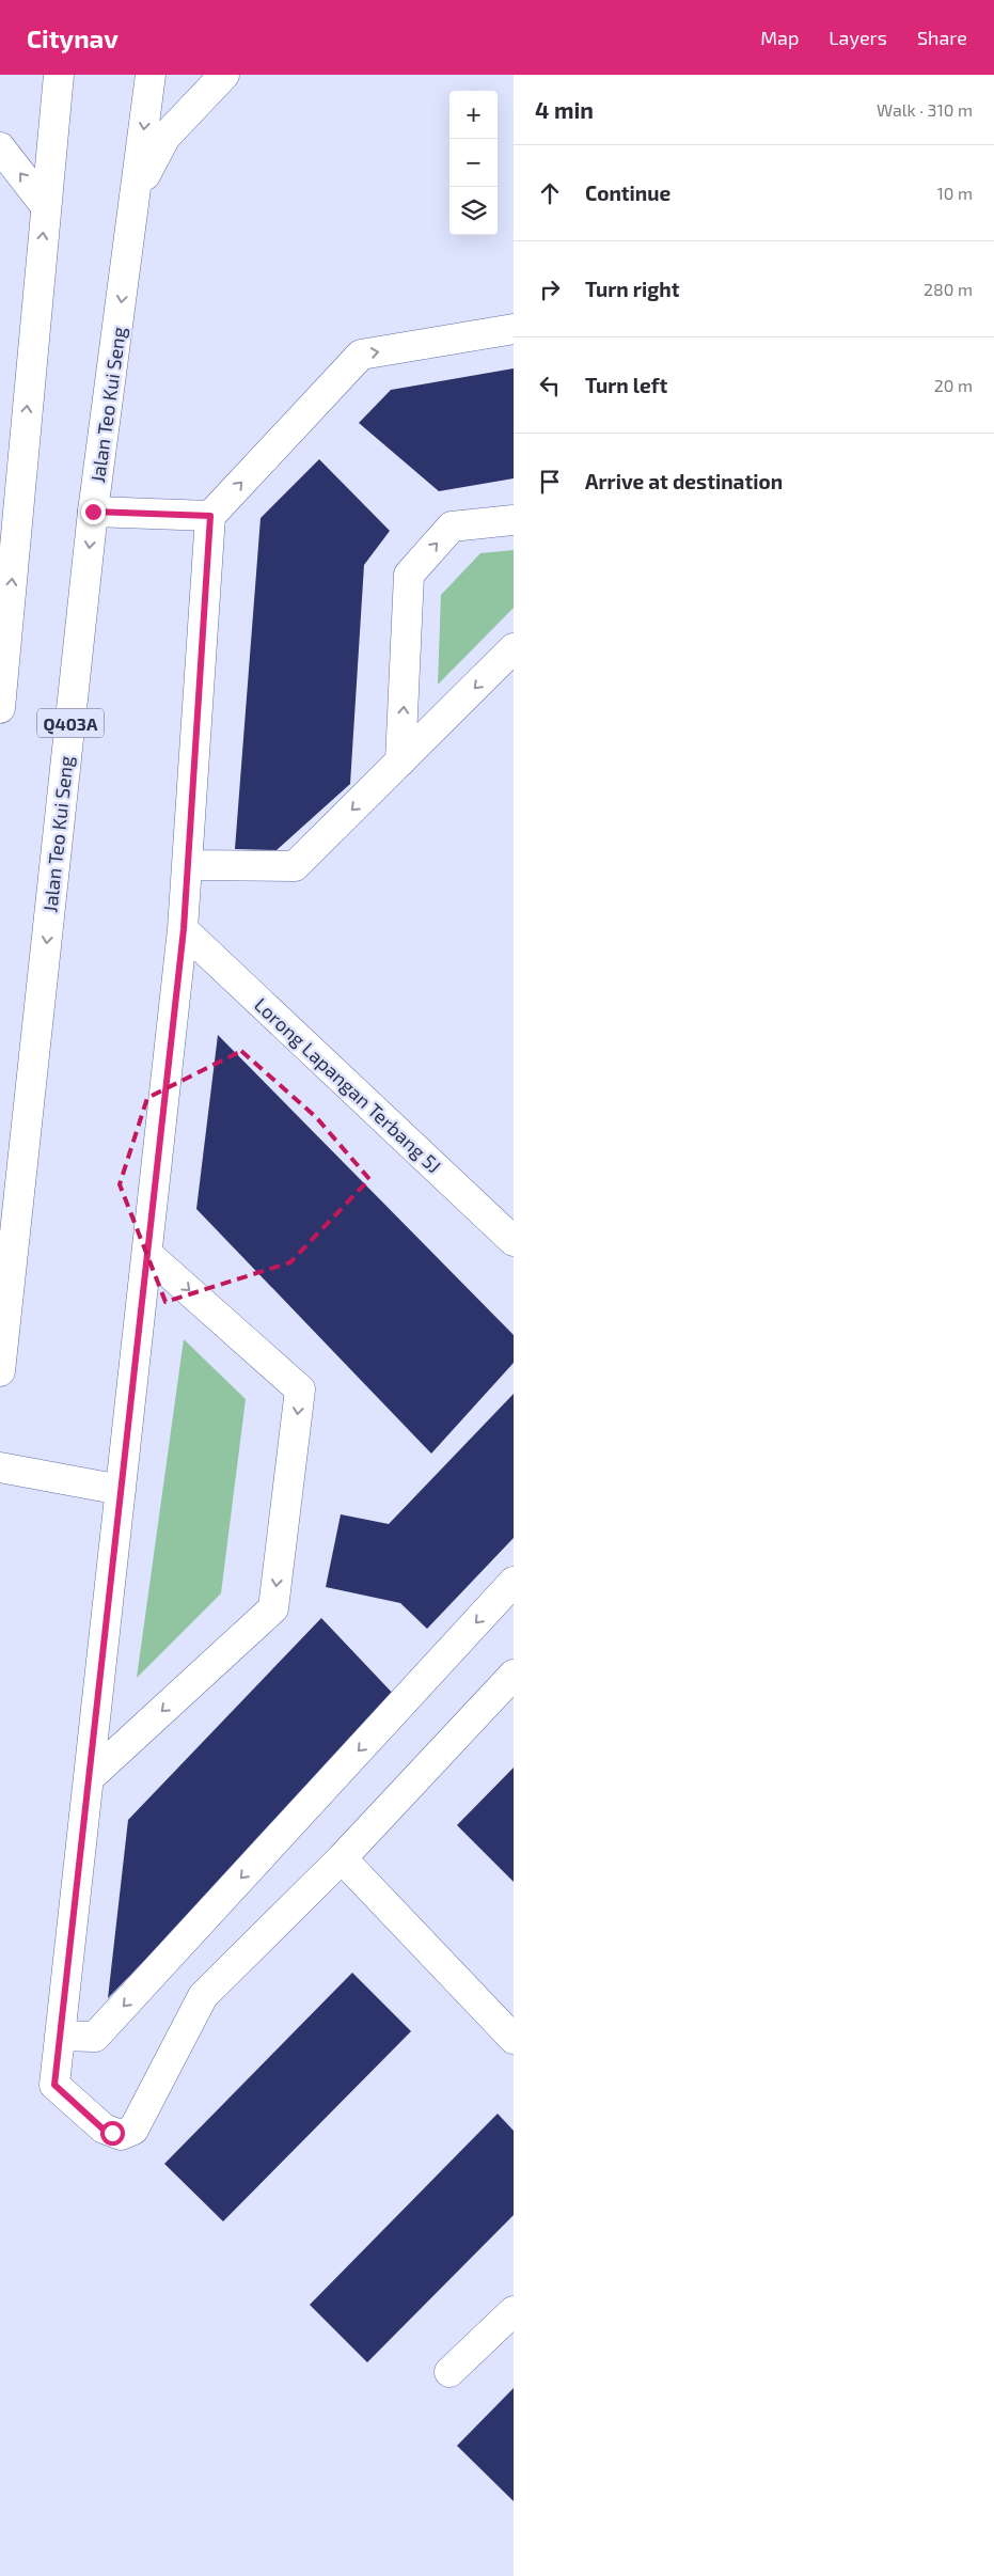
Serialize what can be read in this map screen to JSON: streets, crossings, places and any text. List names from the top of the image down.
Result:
{
  "streets": {
    "main road": ["Jalan Teo Kui Seng", "Q403A", "Lorong Lapangan Terbang 5J"]
  },
  "page": {
    "header": "Citynav",
    "nav": ["Map", "Layers", "Share"],
    "heading": ["4 min", "Walk · 310 m"],
    "map_buttons": ["+", "−"],
    "list": [
      ["Continue", "10 m"],
      ["Turn right", "280 m"],
      ["Turn left", "20 m"],
      "Arrive at destination"
    ]
  }
}
